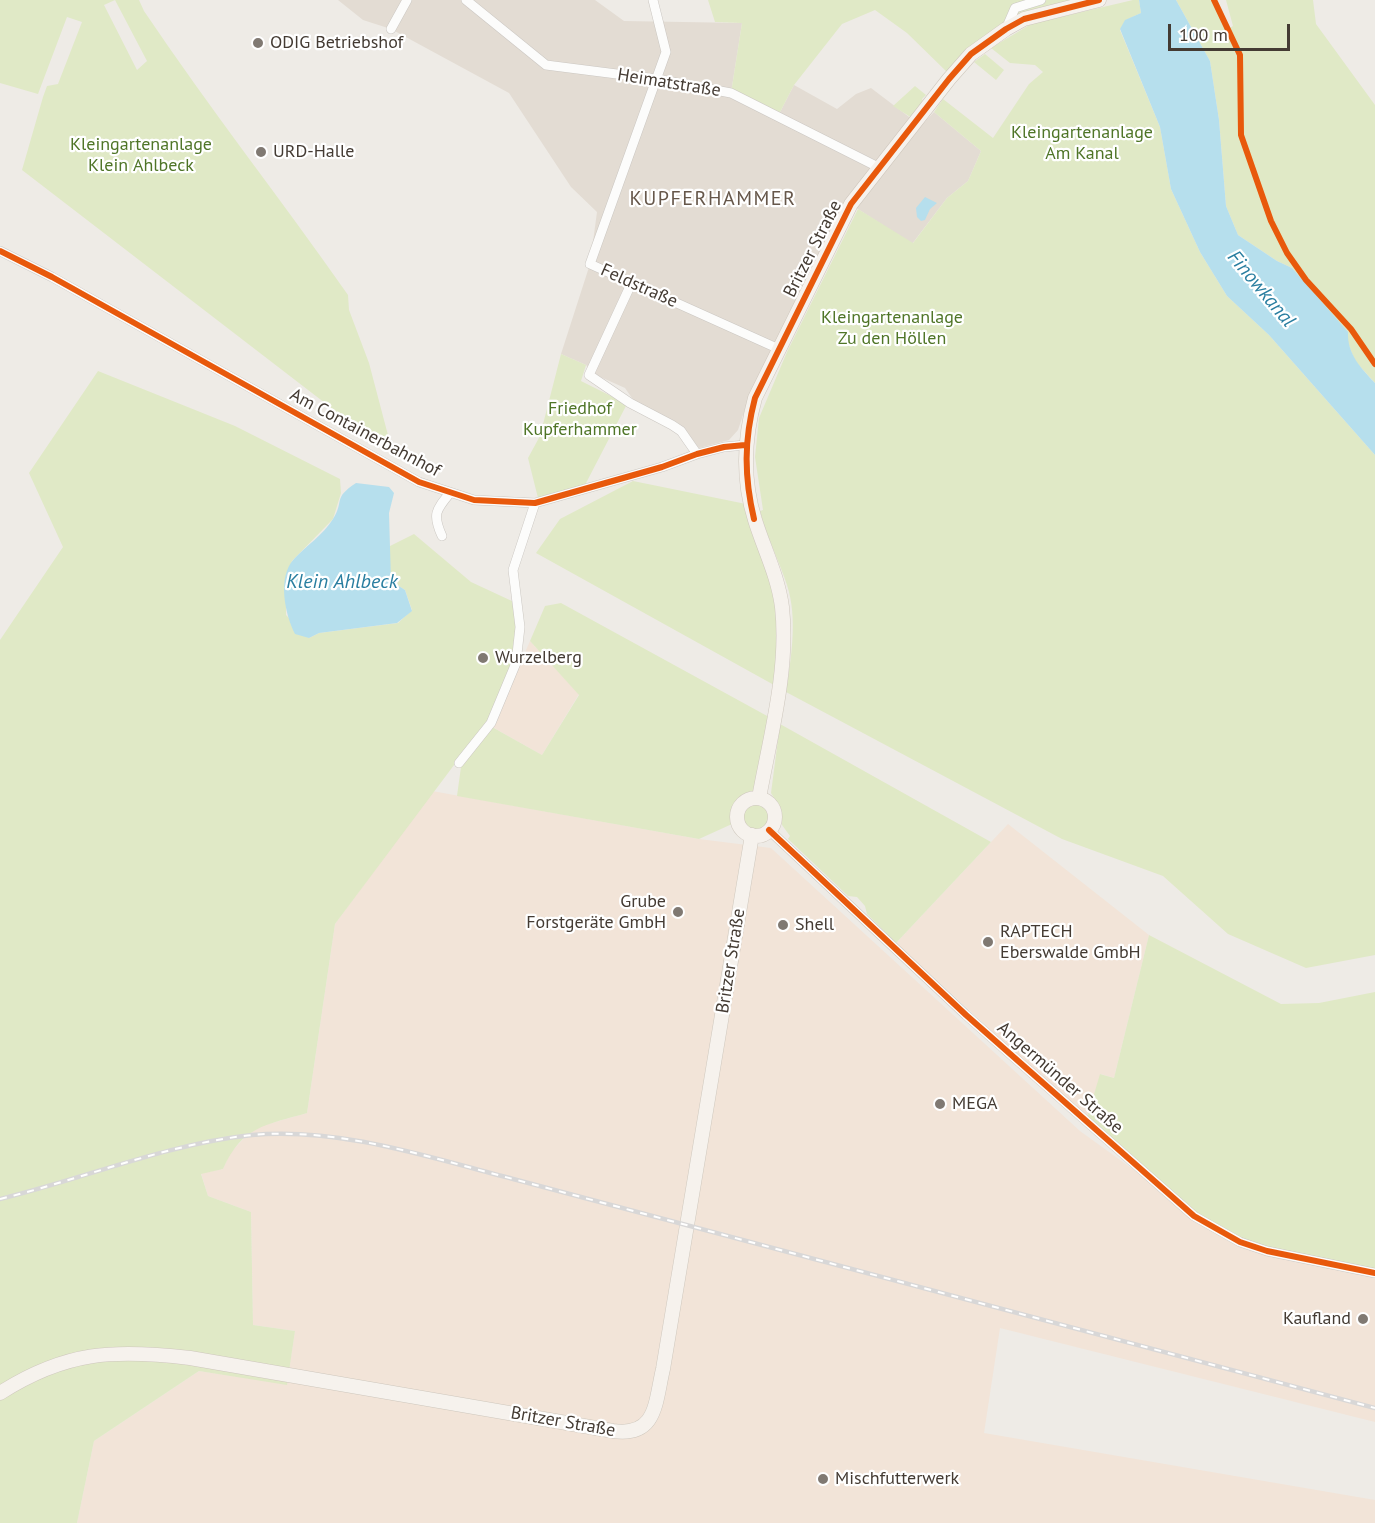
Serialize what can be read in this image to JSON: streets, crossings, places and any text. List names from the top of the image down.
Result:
{
  "streets": {
    "main road": ["Britzer Straße"],
    "street": [
      "Heimatstraße",
      "Feldstraße",
      "Am Containerbahnhof",
      "Angermünder Straße"
    ]
  },
  "crossings": [
    ["Heimatstraße", "Britzer Straße"],
    ["Heimatstraße", "Feldstraße"],
    ["Britzer Straße", "Feldstraße"],
    ["Britzer Straße", "Am Containerbahnhof"],
    ["Britzer Straße", "Angermünder Straße"]
  ],
  "districts": ["KUPFERHAMMER"],
  "water": ["Finowkanal", "Klein Ahlbeck"],
  "parks": [
    "Kleingartenanlage Am Kanal",
    "Kleingartenanlage Klein Ahlbeck",
    "Kleingartenanlage Zu den Höllen",
    "Friedhof Kupferhammer"
  ],
  "places": [
    "ODIG Betriebshof",
    "URD-Halle",
    "Wurzelberg",
    "Grube Forstgeräte GmbH",
    "Shell",
    "RAPTECH Eberswalde GmbH",
    "MEGA",
    "Kaufland",
    "Mischfutterwerk"
  ],
  "scale_bar": "100 m"
}
